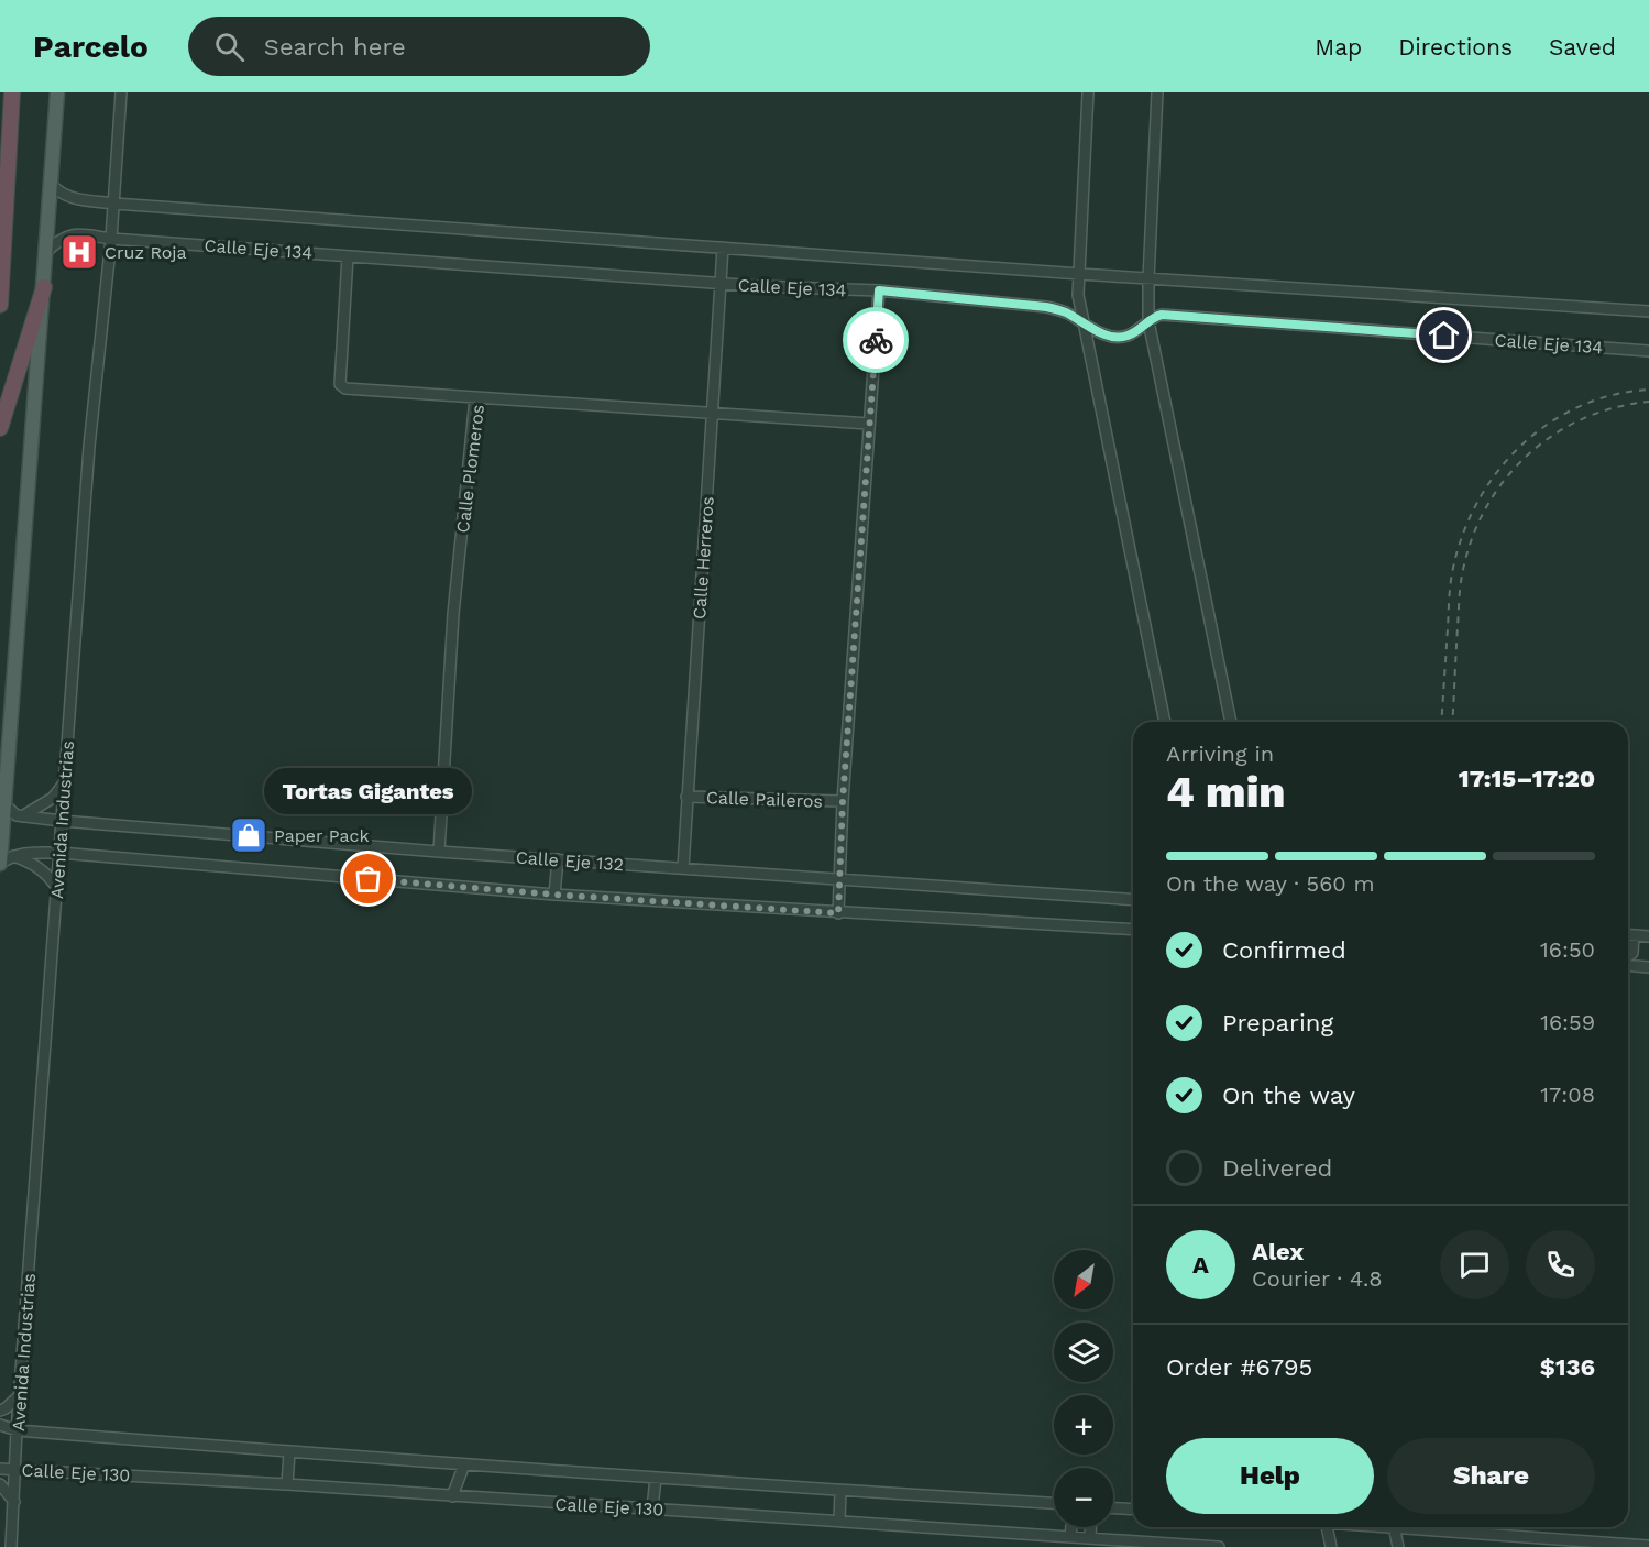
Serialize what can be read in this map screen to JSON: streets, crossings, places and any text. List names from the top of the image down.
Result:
{
  "streets": {
    "street": [
      "Calle Eje 134",
      "Calle Plomeros",
      "Calle Herreros",
      "Calle Paileros",
      "Avenida Industrias",
      "Calle Eje 132",
      "Calle Eje 130"
    ]
  },
  "crossings": [
    ["Calle Eje 134", "Calle Herreros"],
    ["Calle Eje 134", "Avenida Industrias"],
    ["Calle Plomeros", "Calle Herreros"],
    ["Calle Plomeros", "Calle Eje 132"],
    ["Calle Herreros", "Calle Paileros"],
    ["Calle Herreros", "Calle Eje 132"],
    ["Avenida Industrias", "Calle Eje 132"],
    ["Avenida Industrias", "Calle Eje 130"]
  ],
  "places": {
    "hospital": ["Cruz Roja"],
    "shop": ["Paper Pack"],
    "other": ["Tortas Gigantes"]
  },
  "north": "bottom left",
  "page": {
    "header": "Parcelo",
    "search": "Search here",
    "nav": ["Map", "Directions", "Saved"],
    "heading": ["4 min", "Arriving in", "17:15–17:20"],
    "panel": [
      "Alex",
      "Courier · 4.8",
      "Order #6795",
      "$136"
    ],
    "bubble": "Tortas Gigantes",
    "bar": "On the way · 560 m",
    "list": [
      ["Confirmed", "16:50"],
      ["Preparing", "16:59"],
      ["On the way", "17:08"],
      "Delivered"
    ],
    "round": "A",
    "map_buttons": ["+", "−"],
    "buttons": ["Help", "Share"]
  }
}
